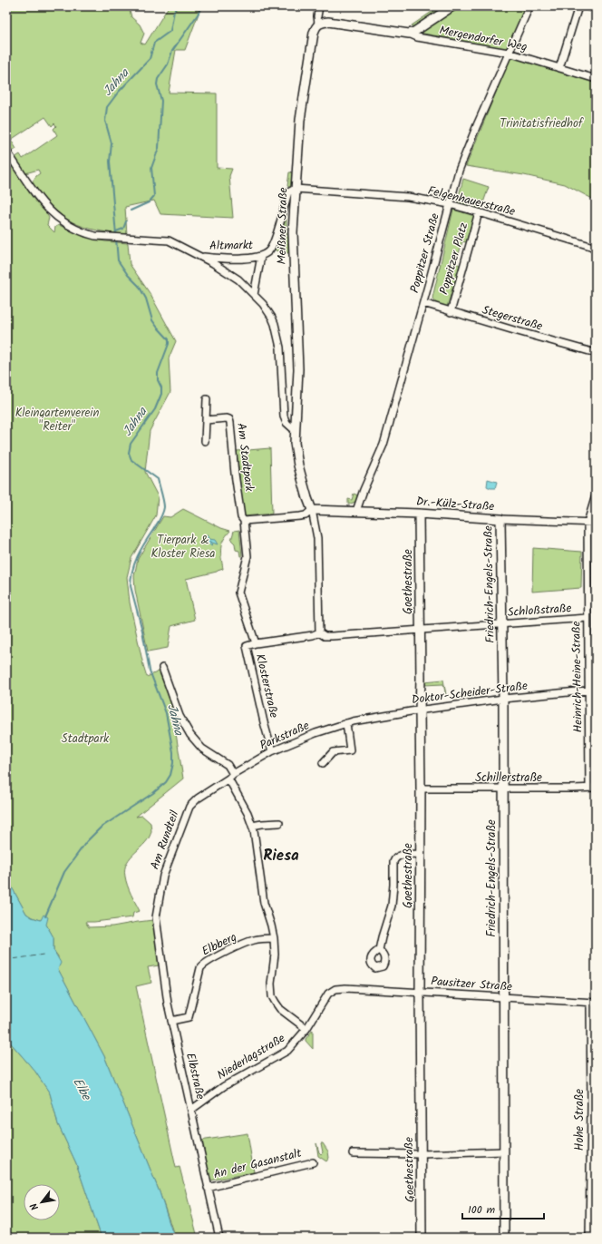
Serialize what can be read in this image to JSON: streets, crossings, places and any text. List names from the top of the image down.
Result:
{
  "streets": {
    "main road": [
      "Meißner Straße",
      "Dr.-Külz-Straße",
      "Goethestraße",
      "Friedrich-Engels-Straße"
    ],
    "street": [
      "Mergendorfer Weg",
      "Felgenhauerstraße",
      "Altmarkt",
      "Poppitzer Straße",
      "Poppitzer Platz",
      "Stegerstraße",
      "Am Stadtpark",
      "Schloßstraße",
      "Heinrich-Heine-Straße",
      "Klosterstraße",
      "Doktor-Scheider-Straße",
      "Parkstraße",
      "Schillerstraße",
      "Am Rundteil",
      "Elbberg",
      "Pausitzer Straße",
      "Niederlagstraße",
      "Elbstraße",
      "Hohe Straße",
      "An der Gasanstalt"
    ]
  },
  "crossings": [
    ["Mergendorfer Weg", "Poppitzer Straße"],
    ["Felgenhauerstraße", "Meißner Straße"],
    ["Felgenhauerstraße", "Poppitzer Straße"],
    ["Felgenhauerstraße", "Poppitzer Platz"],
    ["Meißner Straße", "Dr.-Külz-Straße"],
    ["Poppitzer Straße", "Stegerstraße"],
    ["Poppitzer Straße", "Dr.-Külz-Straße"],
    ["Poppitzer Platz", "Stegerstraße"],
    ["Dr.-Külz-Straße", "Goethestraße"],
    ["Dr.-Külz-Straße", "Friedrich-Engels-Straße"],
    ["Dr.-Külz-Straße", "Heinrich-Heine-Straße"],
    ["Goethestraße", "Schloßstraße"],
    ["Goethestraße", "Doktor-Scheider-Straße"],
    ["Goethestraße", "Schillerstraße"],
    ["Goethestraße", "Pausitzer Straße"],
    ["Friedrich-Engels-Straße", "Schloßstraße"],
    ["Friedrich-Engels-Straße", "Doktor-Scheider-Straße"],
    ["Friedrich-Engels-Straße", "Schillerstraße"],
    ["Friedrich-Engels-Straße", "Pausitzer Straße"],
    ["Schloßstraße", "Heinrich-Heine-Straße"],
    ["Schloßstraße", "Klosterstraße"],
    ["Heinrich-Heine-Straße", "Doktor-Scheider-Straße"],
    ["Heinrich-Heine-Straße", "Schillerstraße"],
    ["Klosterstraße", "Parkstraße"],
    ["Doktor-Scheider-Straße", "Parkstraße"],
    ["Parkstraße", "Am Rundteil"],
    ["Am Rundteil", "Elbstraße"],
    ["Elbberg", "Elbstraße"],
    ["Pausitzer Straße", "Niederlagstraße"],
    ["Pausitzer Straße", "Hohe Straße"],
    ["Niederlagstraße", "Elbstraße"],
    ["Elbstraße", "An der Gasanstalt"]
  ],
  "districts": ["Riesa"],
  "water": ["Jahna", "Elbe"],
  "parks": [
    "Trinitatisfriedhof",
    "Kleingartenverein \"Reiter\"",
    "Tierpark & Kloster Riesa",
    "Stadtpark"
  ],
  "scale_bar": "100 m",
  "north": "bottom left"
}
